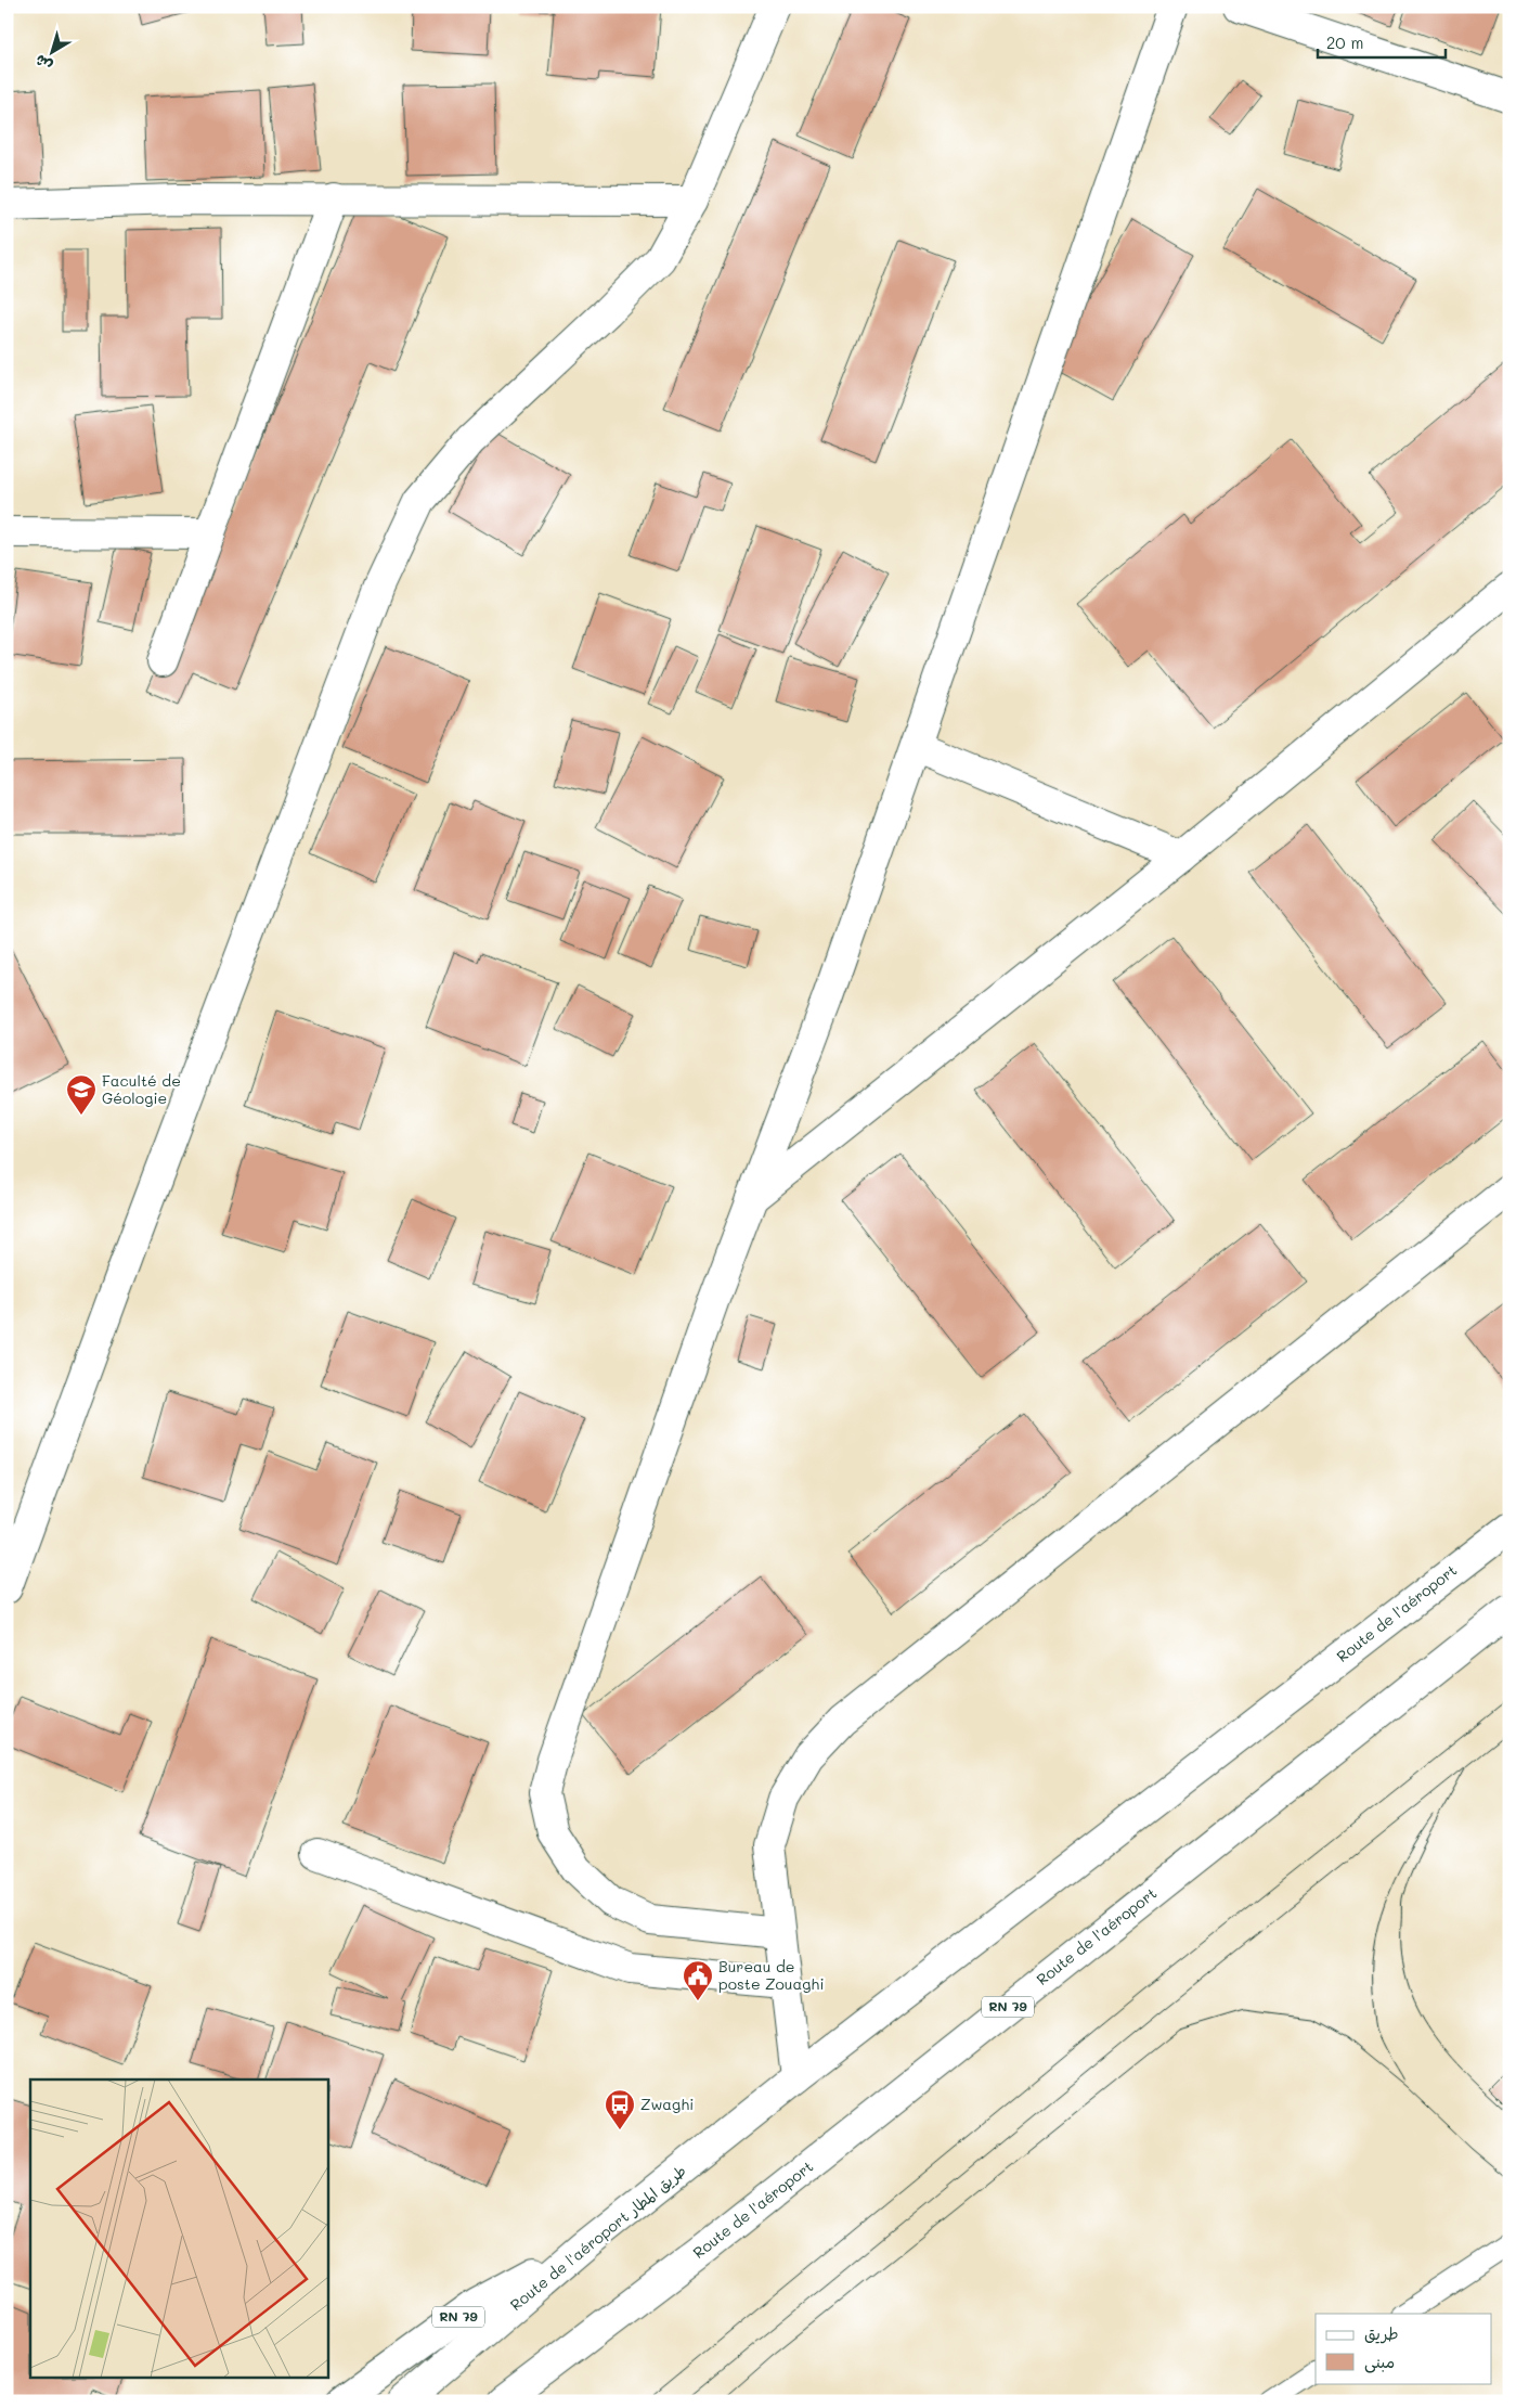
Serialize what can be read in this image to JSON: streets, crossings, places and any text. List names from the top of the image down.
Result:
{
  "streets": {
    "main road": ["Route de l'aéroport", "RN 79", "Route de l'aéroport طريق المطار"]
  },
  "crossings": [
    ["Route de l'aéroport", "RN 79"],
    ["Route de l'aéroport", "Route de l'aéroport طريق المطار"],
    ["RN 79", "Route de l'aéroport طريق المطار"]
  ],
  "places": {
    "school or university": ["Faculté de Géologie"],
    "public building": ["Bureau de poste Zouaghi"],
    "bus stop": ["Zwaghi"]
  },
  "legend": ["طريق", "مبنى"],
  "scale_bar": "20 m",
  "north": "bottom left"
}
